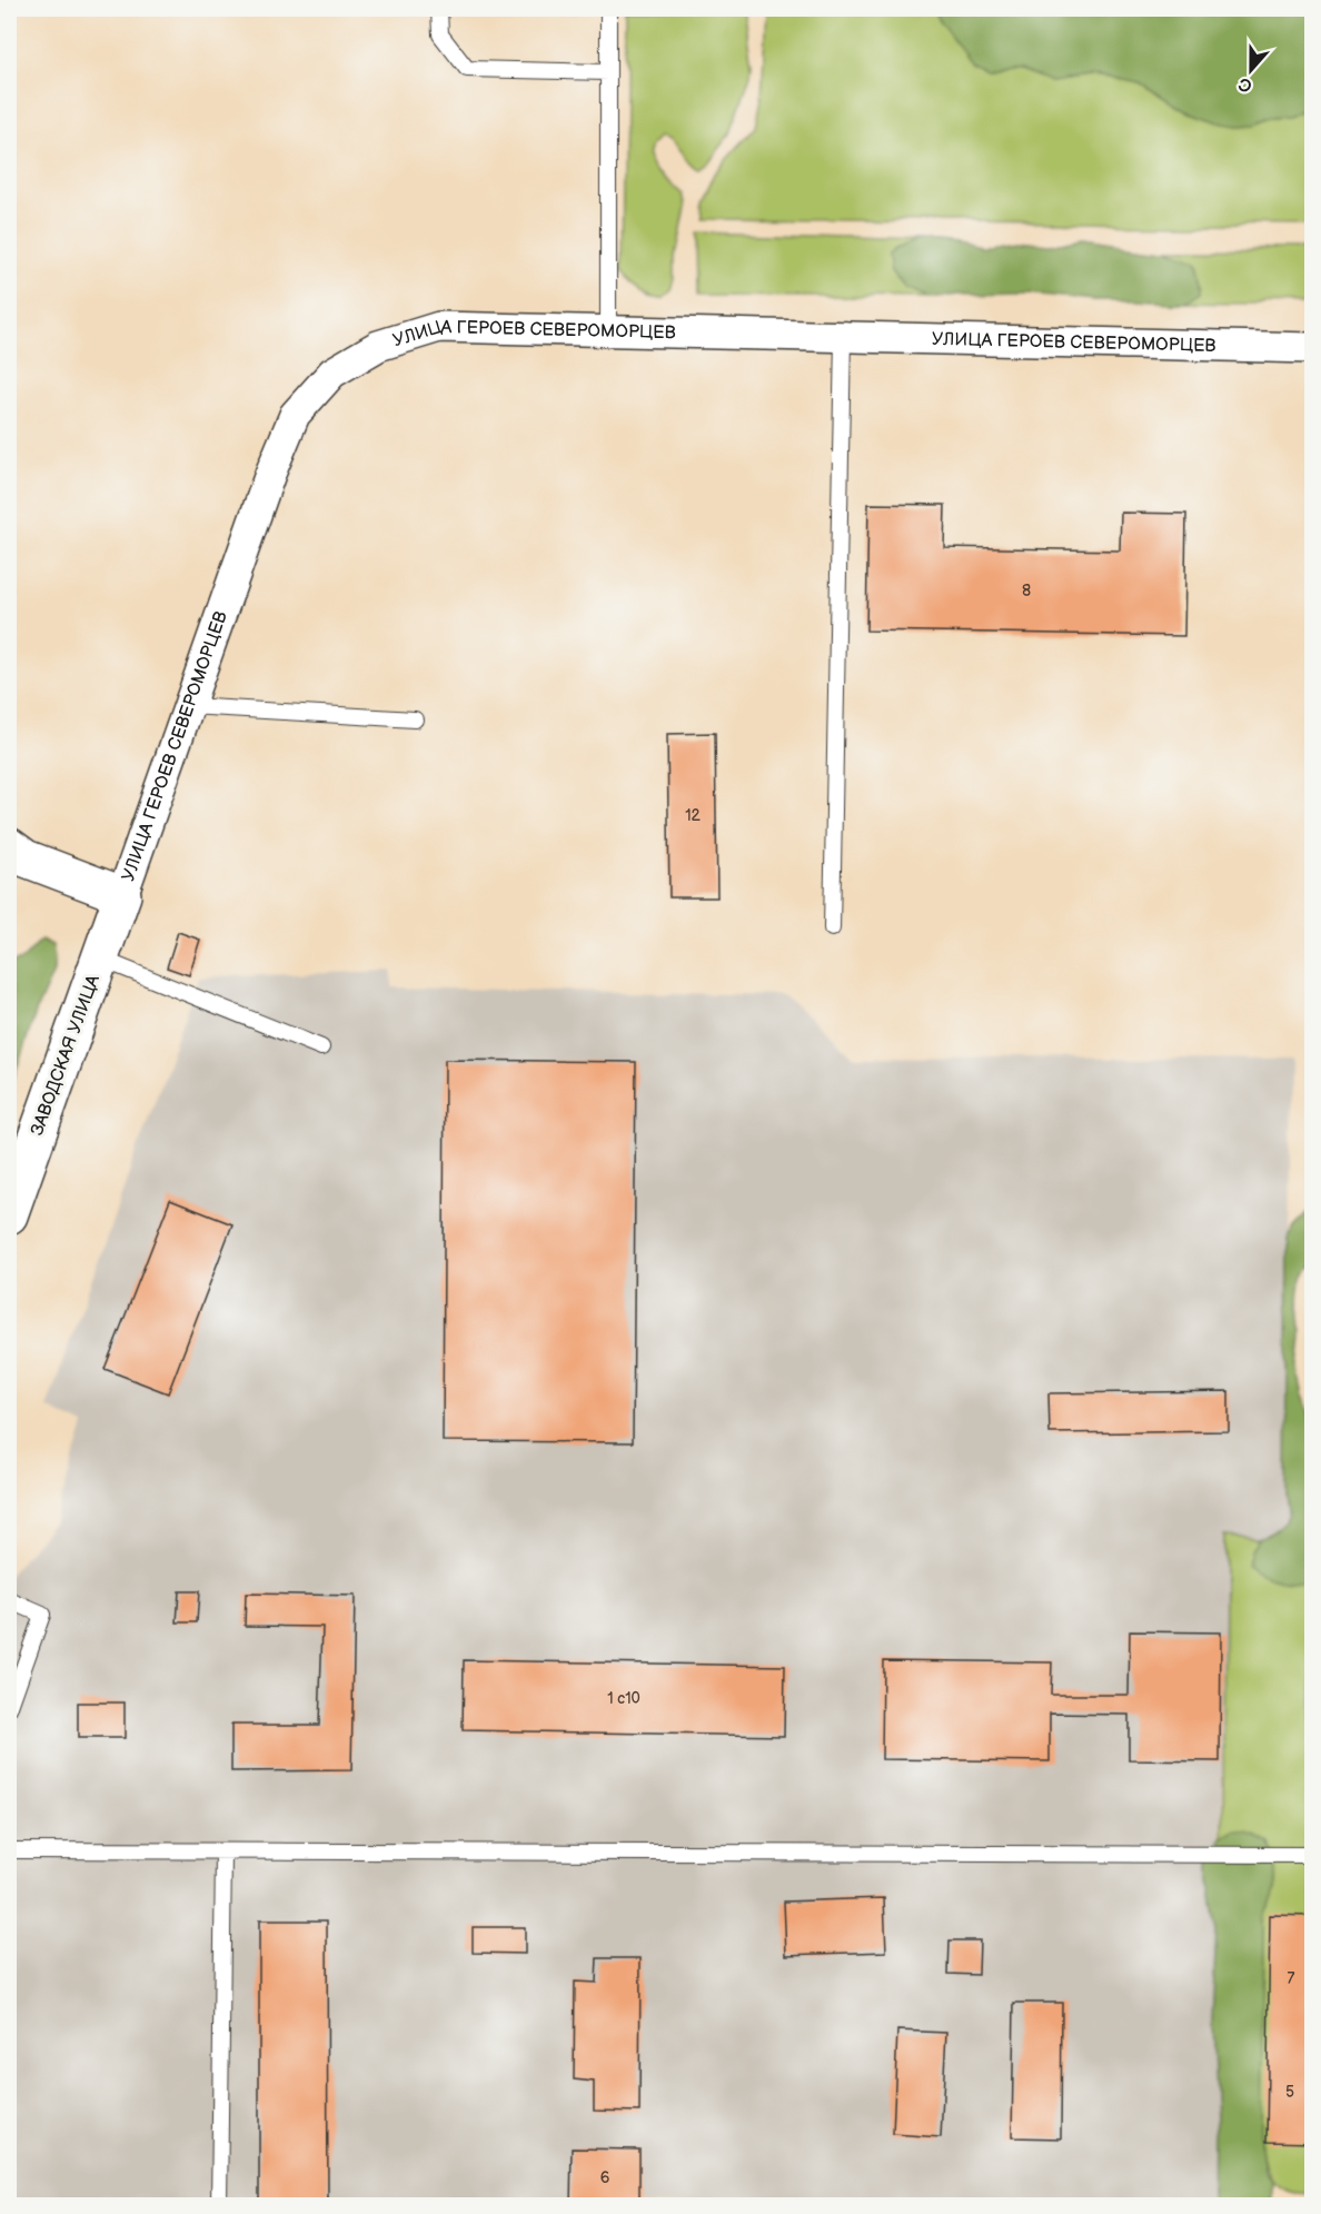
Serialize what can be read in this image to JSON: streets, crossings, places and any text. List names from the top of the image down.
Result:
{
  "streets": {
    "street": ["УЛИЦА ГЕРОЕВ СЕВЕРОМОРЦЕВ", "ЗАВОДСКАЯ УЛИЦА"]
  },
  "crossings": [
    ["УЛИЦА ГЕРОЕВ СЕВЕРОМОРЦЕВ", "ЗАВОДСКАЯ УЛИЦА"]
  ],
  "house_numbers": [
    "8",
    "12",
    "1 с10",
    "7",
    "5",
    "6"
  ],
  "north": "bottom"
}
